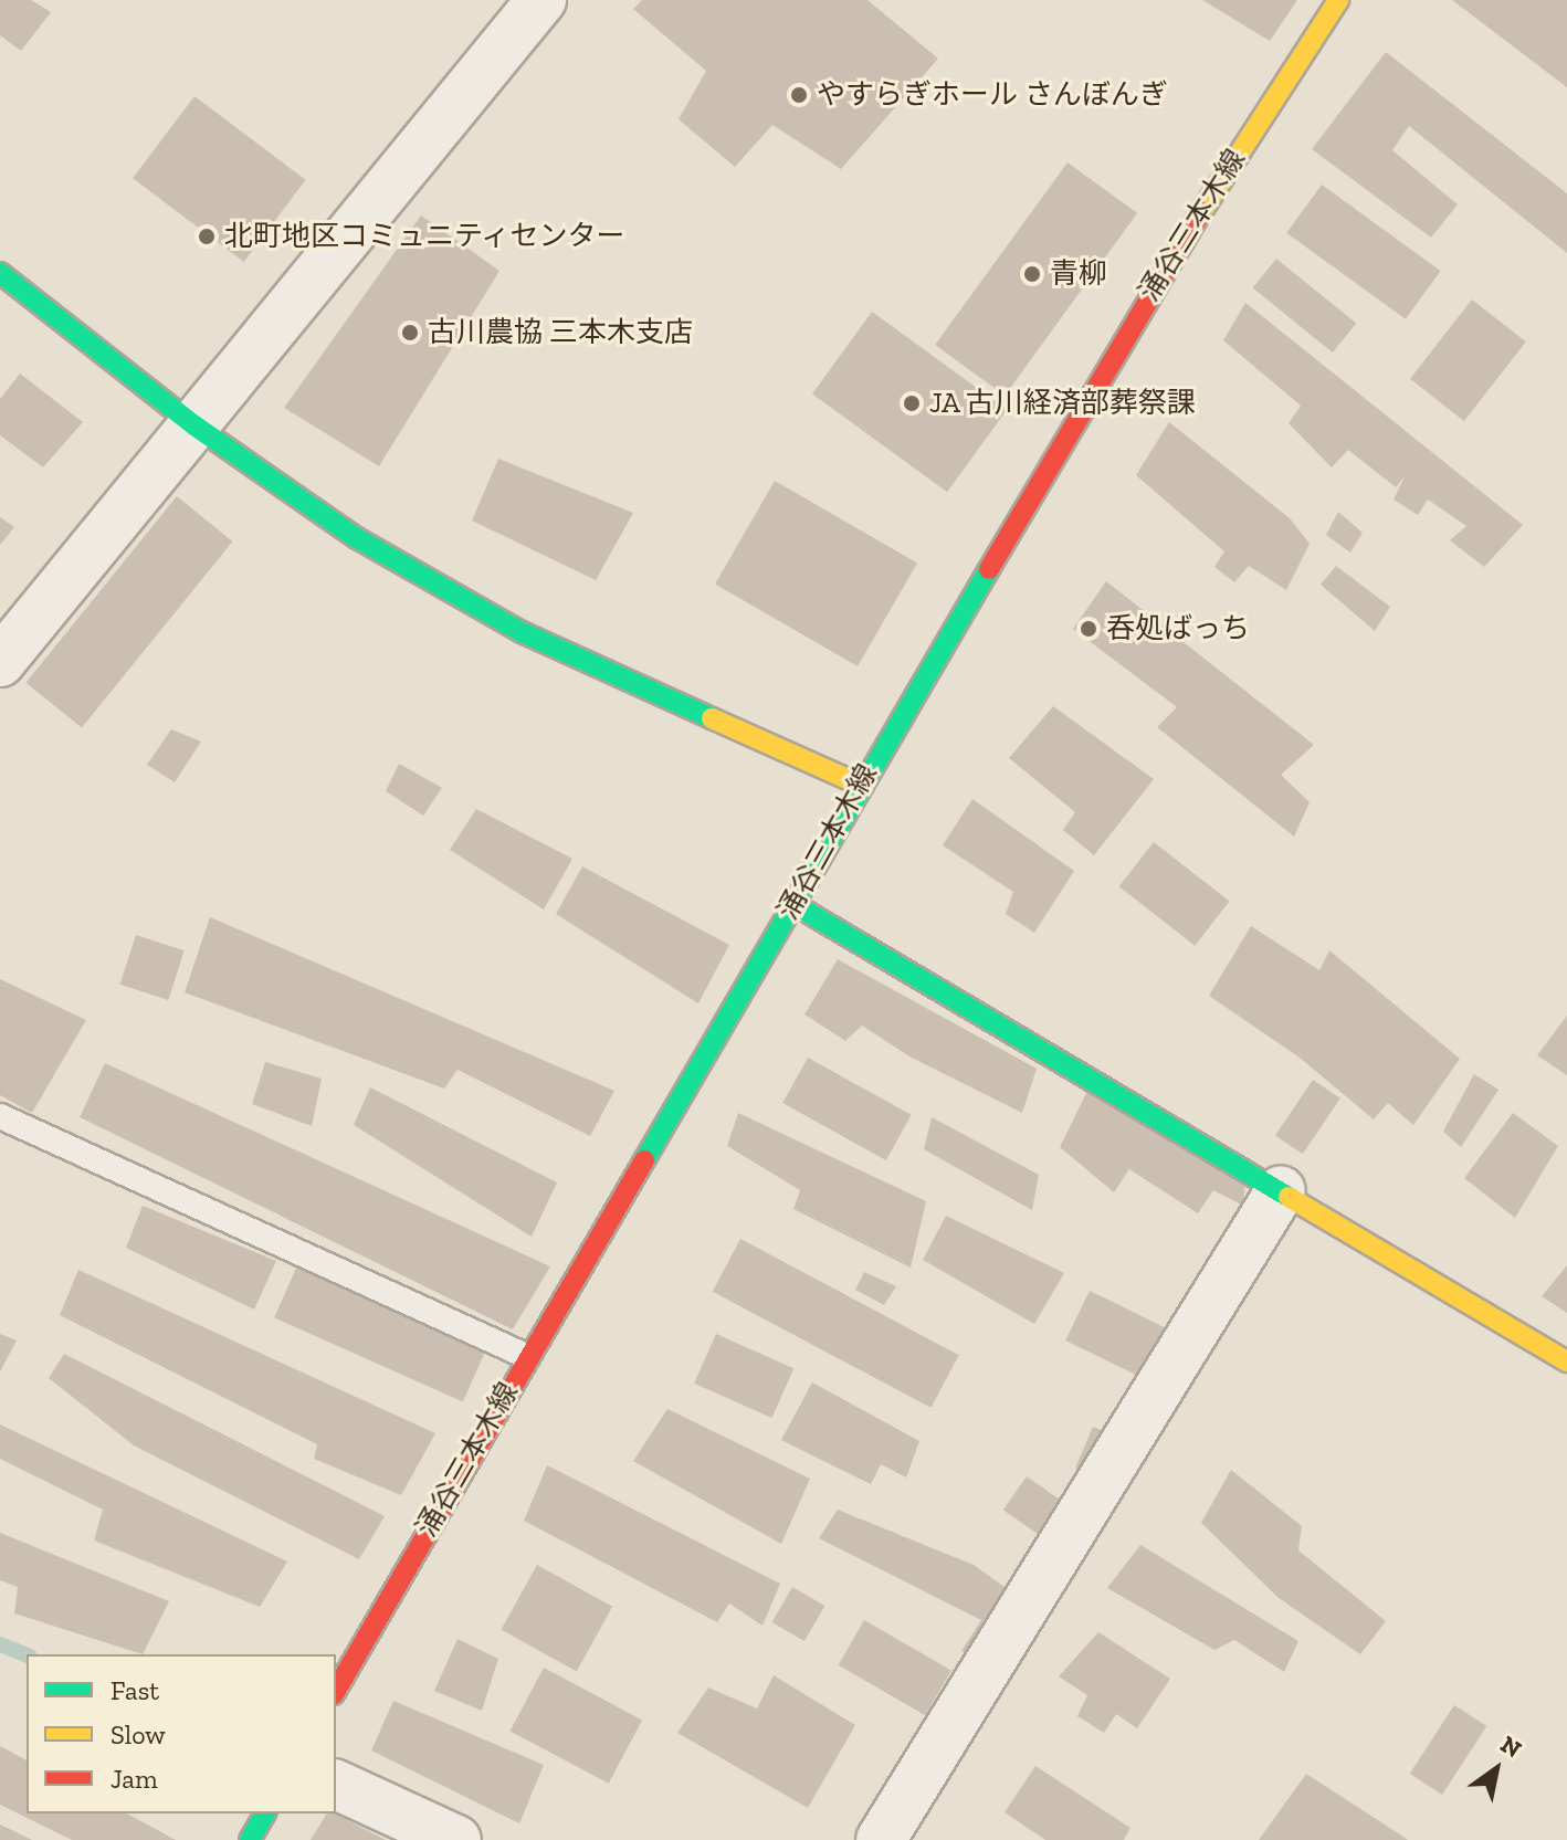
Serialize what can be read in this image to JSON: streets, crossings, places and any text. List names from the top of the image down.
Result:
{
  "streets": {
    "main road": ["涌谷三本木線"]
  },
  "places": [
    "やすらぎホール さんぼんぎ",
    "北町地区コミュニティセンター",
    "青柳",
    "古川農協 三本木支店",
    "JA 古川経済部葬祭課",
    "呑処ばっち"
  ],
  "legend": ["Fast", "Slow", "Jam"],
  "north": "top right"
}
